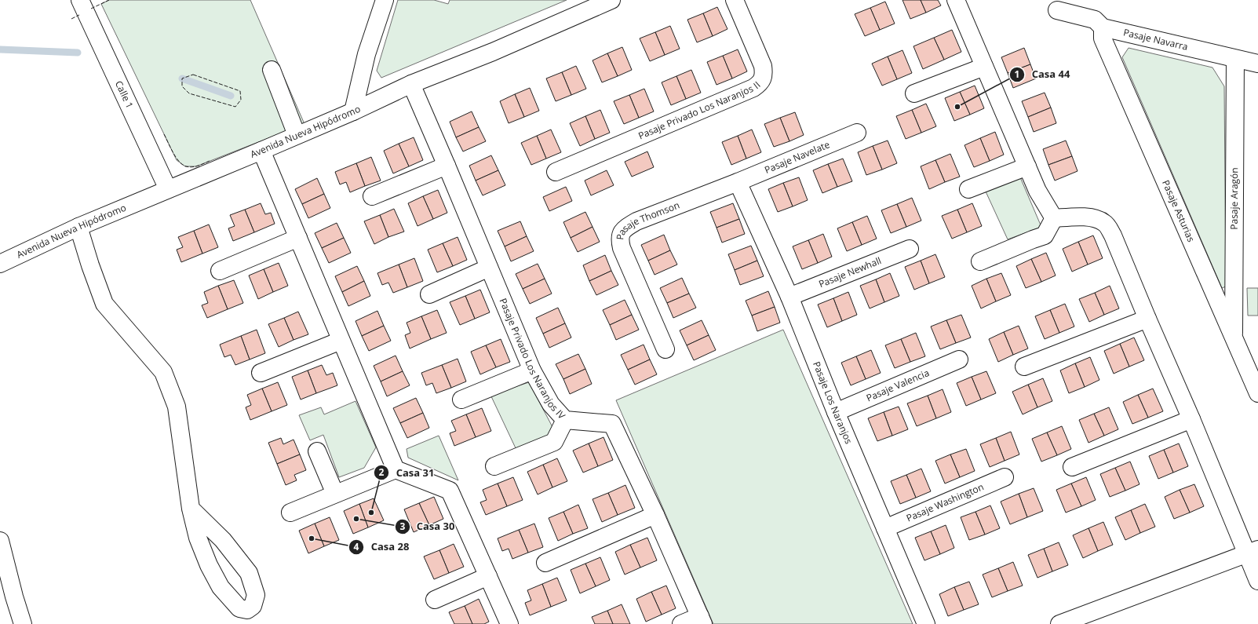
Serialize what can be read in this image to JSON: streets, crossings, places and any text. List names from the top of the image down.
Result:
{
  "streets": {
    "street": [
      "Pasaje Navarra",
      "Calle 1",
      "Pasaje Privado Los Naranjos II",
      "Avenida Nueva Hipódromo",
      "Pasaje Navelate",
      "Pasaje Aragón",
      "Pasaje Asturias",
      "Pasaje Thomson",
      "Pasaje Newhall",
      "Pasaje Privado Los Naranjos IV",
      "Pasaje Valencia",
      "Pasaje Los Naranjos",
      "Pasaje Washington"
    ]
  },
  "crossings": [
    ["Pasaje Navarra", "Pasaje Aragón"],
    ["Pasaje Navarra", "Pasaje Asturias"],
    ["Calle 1", "Avenida Nueva Hipódromo"],
    ["Avenida Nueva Hipódromo", "Pasaje Privado Los Naranjos IV"],
    ["Pasaje Navelate", "Pasaje Thomson"],
    ["Pasaje Navelate", "Pasaje Los Naranjos"],
    ["Pasaje Aragón", "Pasaje Asturias"],
    ["Pasaje Thomson", "Pasaje Los Naranjos"],
    ["Pasaje Newhall", "Pasaje Los Naranjos"],
    ["Pasaje Valencia", "Pasaje Los Naranjos"],
    ["Pasaje Los Naranjos", "Pasaje Washington"]
  ],
  "places": [
    "Casa 44",
    "Casa 31",
    "Casa 30",
    "Casa 28"
  ]
}
